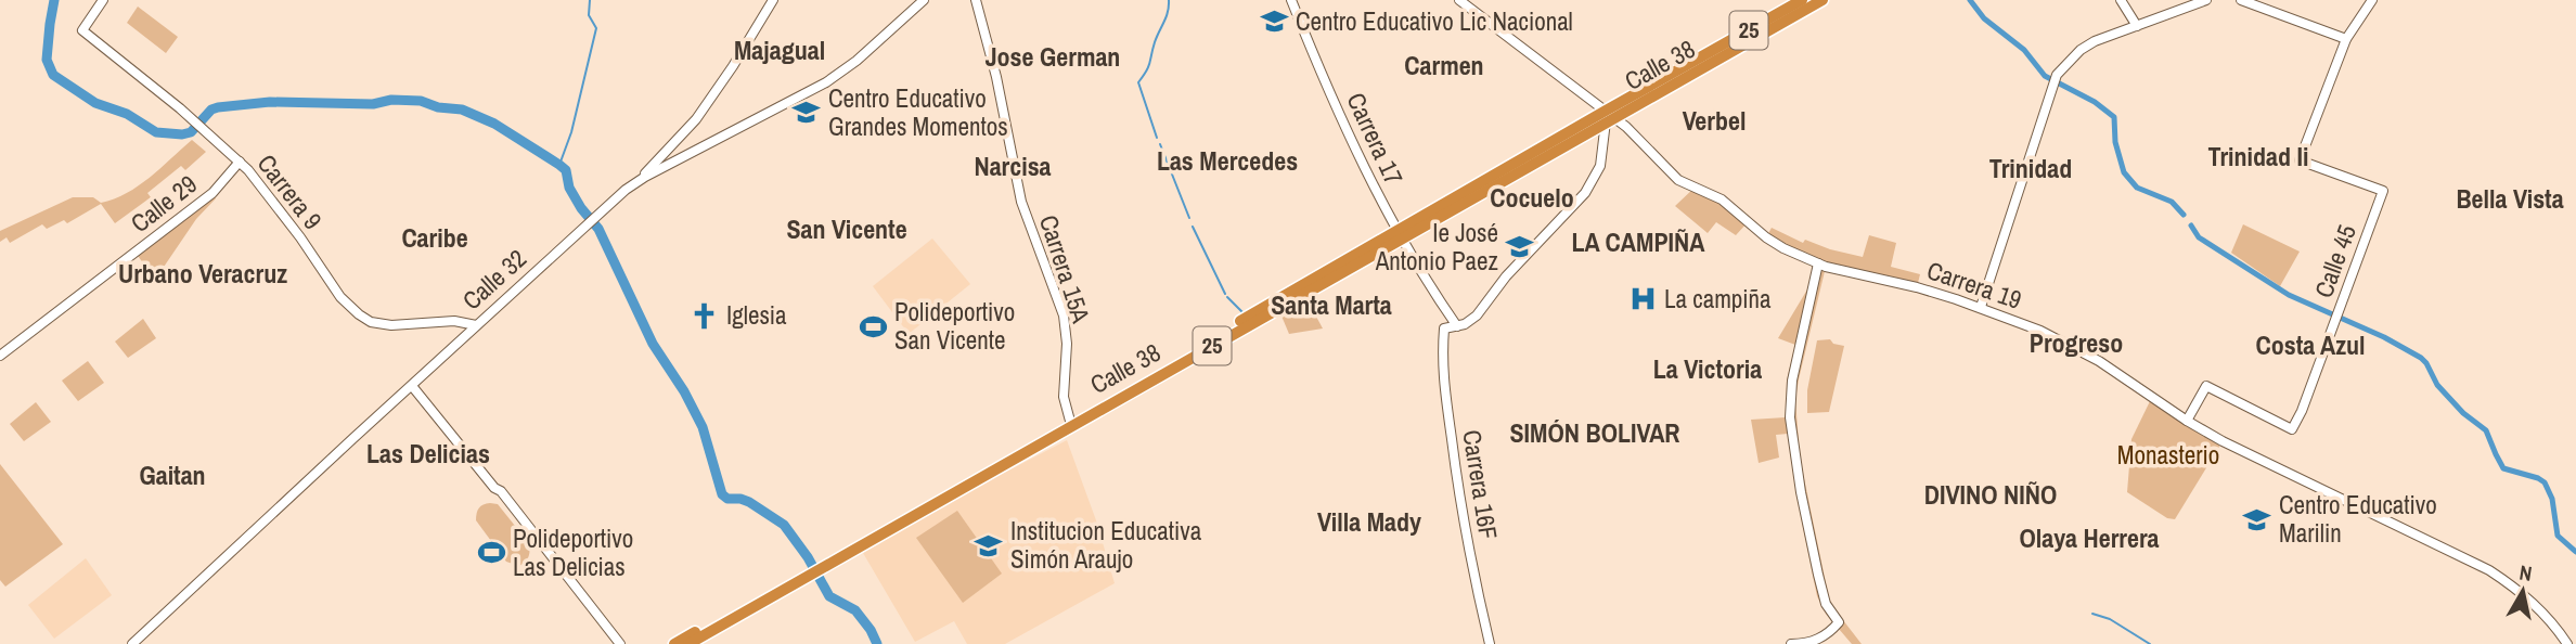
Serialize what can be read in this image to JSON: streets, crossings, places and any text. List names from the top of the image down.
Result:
{
  "streets": {
    "highway": ["25", "Calle 38"],
    "street": [
      "Carrera 17",
      "Carrera 9",
      "Calle 29",
      "Calle 45",
      "Carrera 15A",
      "Calle 32",
      "Carrera 19",
      "Carrera 16F"
    ]
  },
  "crossings": [
    ["Calle 38", "Carrera 17"],
    ["Calle 38", "Carrera 15A"],
    ["Calle 38", "Carrera 19"],
    ["Carrera 17", "Carrera 16F"],
    ["Carrera 9", "Calle 29"],
    ["Carrera 9", "Calle 32"],
    ["Calle 45", "Carrera 19"]
  ],
  "districts": [
    "Majagual",
    "Jose German",
    "Carmen",
    "Verbel",
    "Trinidad Ii",
    "Las Mercedes",
    "Narcisa",
    "Trinidad",
    "Cocuelo",
    "Bella Vista",
    "San Vicente",
    "Caribe",
    "LA CAMPIÑA",
    "Urbano Veracruz",
    "Santa Marta",
    "Progreso",
    "Costa Azul",
    "La Victoria",
    "SIMÓN BOLIVAR",
    "Las Delicias",
    "Gaitan",
    "DIVINO NIÑO",
    "Villa Mady",
    "Olaya Herrera"
  ],
  "parks": ["Monasterio"],
  "places": {
    "school or university": [
      "Centro Educativo Lic Nacional",
      "Centro Educativo Grandes Momentos",
      "Ie José Antonio Paez",
      "Centro Educativo Marilin",
      "Institucion Educativa Simón Araujo"
    ],
    "hospital": ["La campiña"],
    "church": ["Iglesia"],
    "sports": ["Polideportivo San Vicente", "Polideportivo Las Delicias"]
  },
  "north": "top"
}
